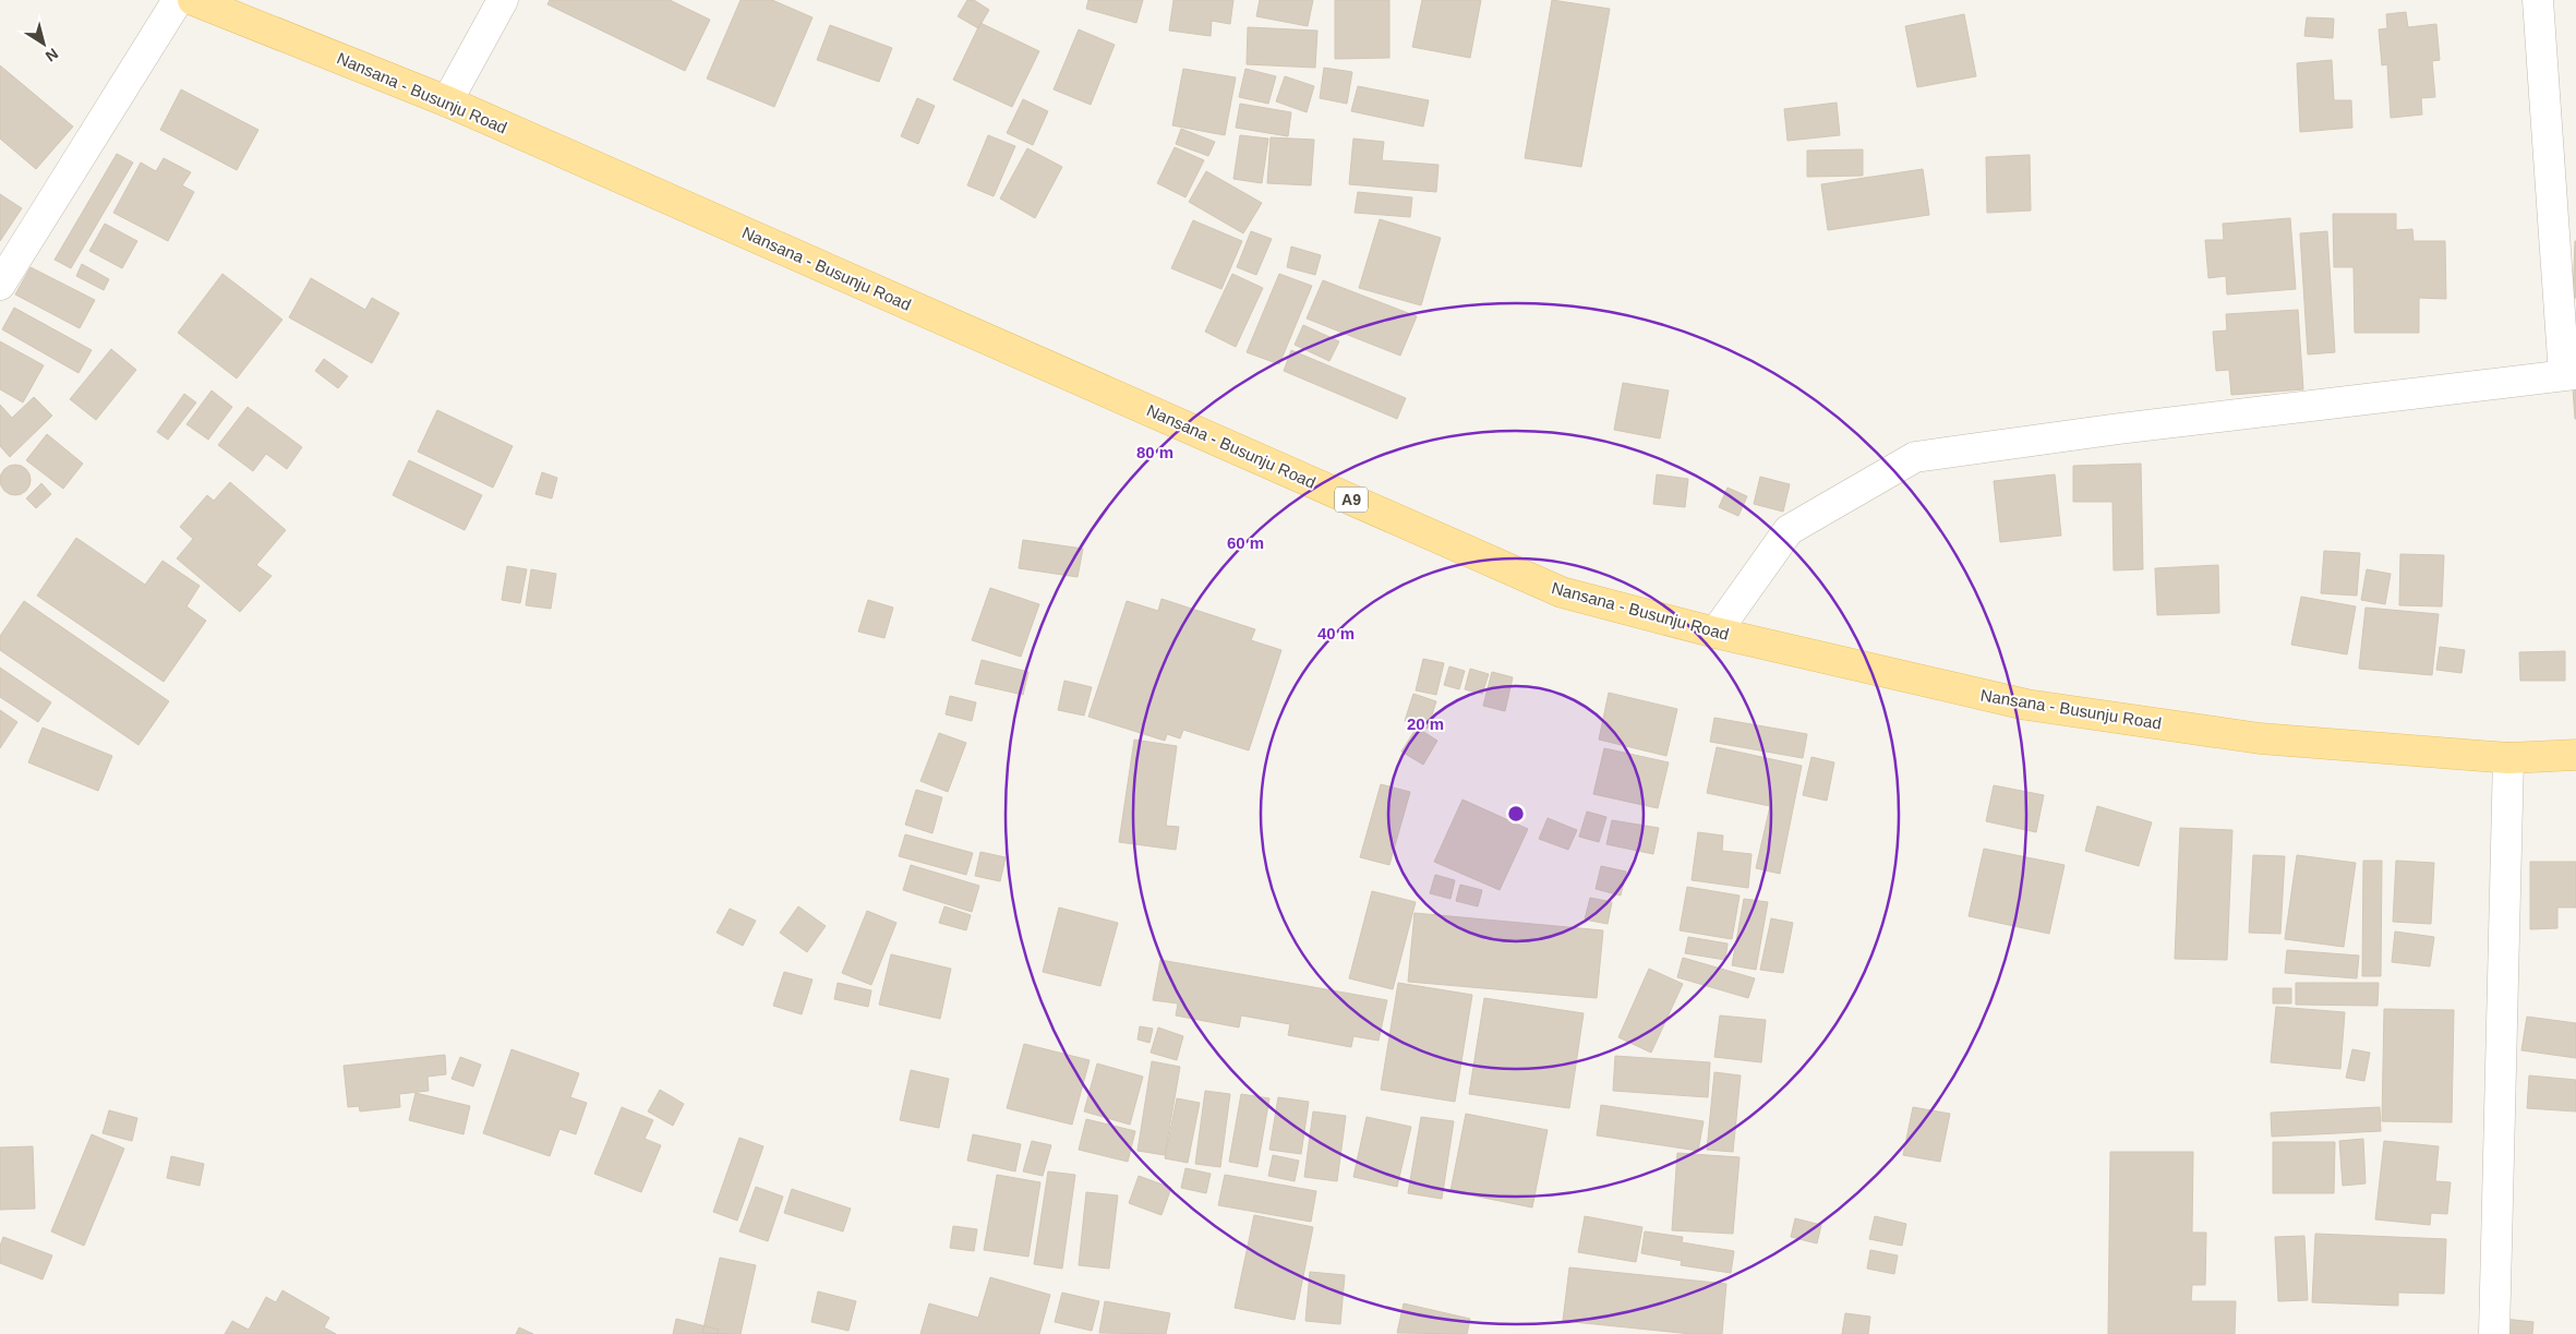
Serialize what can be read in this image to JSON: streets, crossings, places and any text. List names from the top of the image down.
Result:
{
  "streets": {
    "main road": ["Nansana - Busunju Road", "A9"]
  },
  "north": "bottom right",
  "rings": [
    "80 m",
    "60 m",
    "40 m",
    "20 m"
  ]
}
